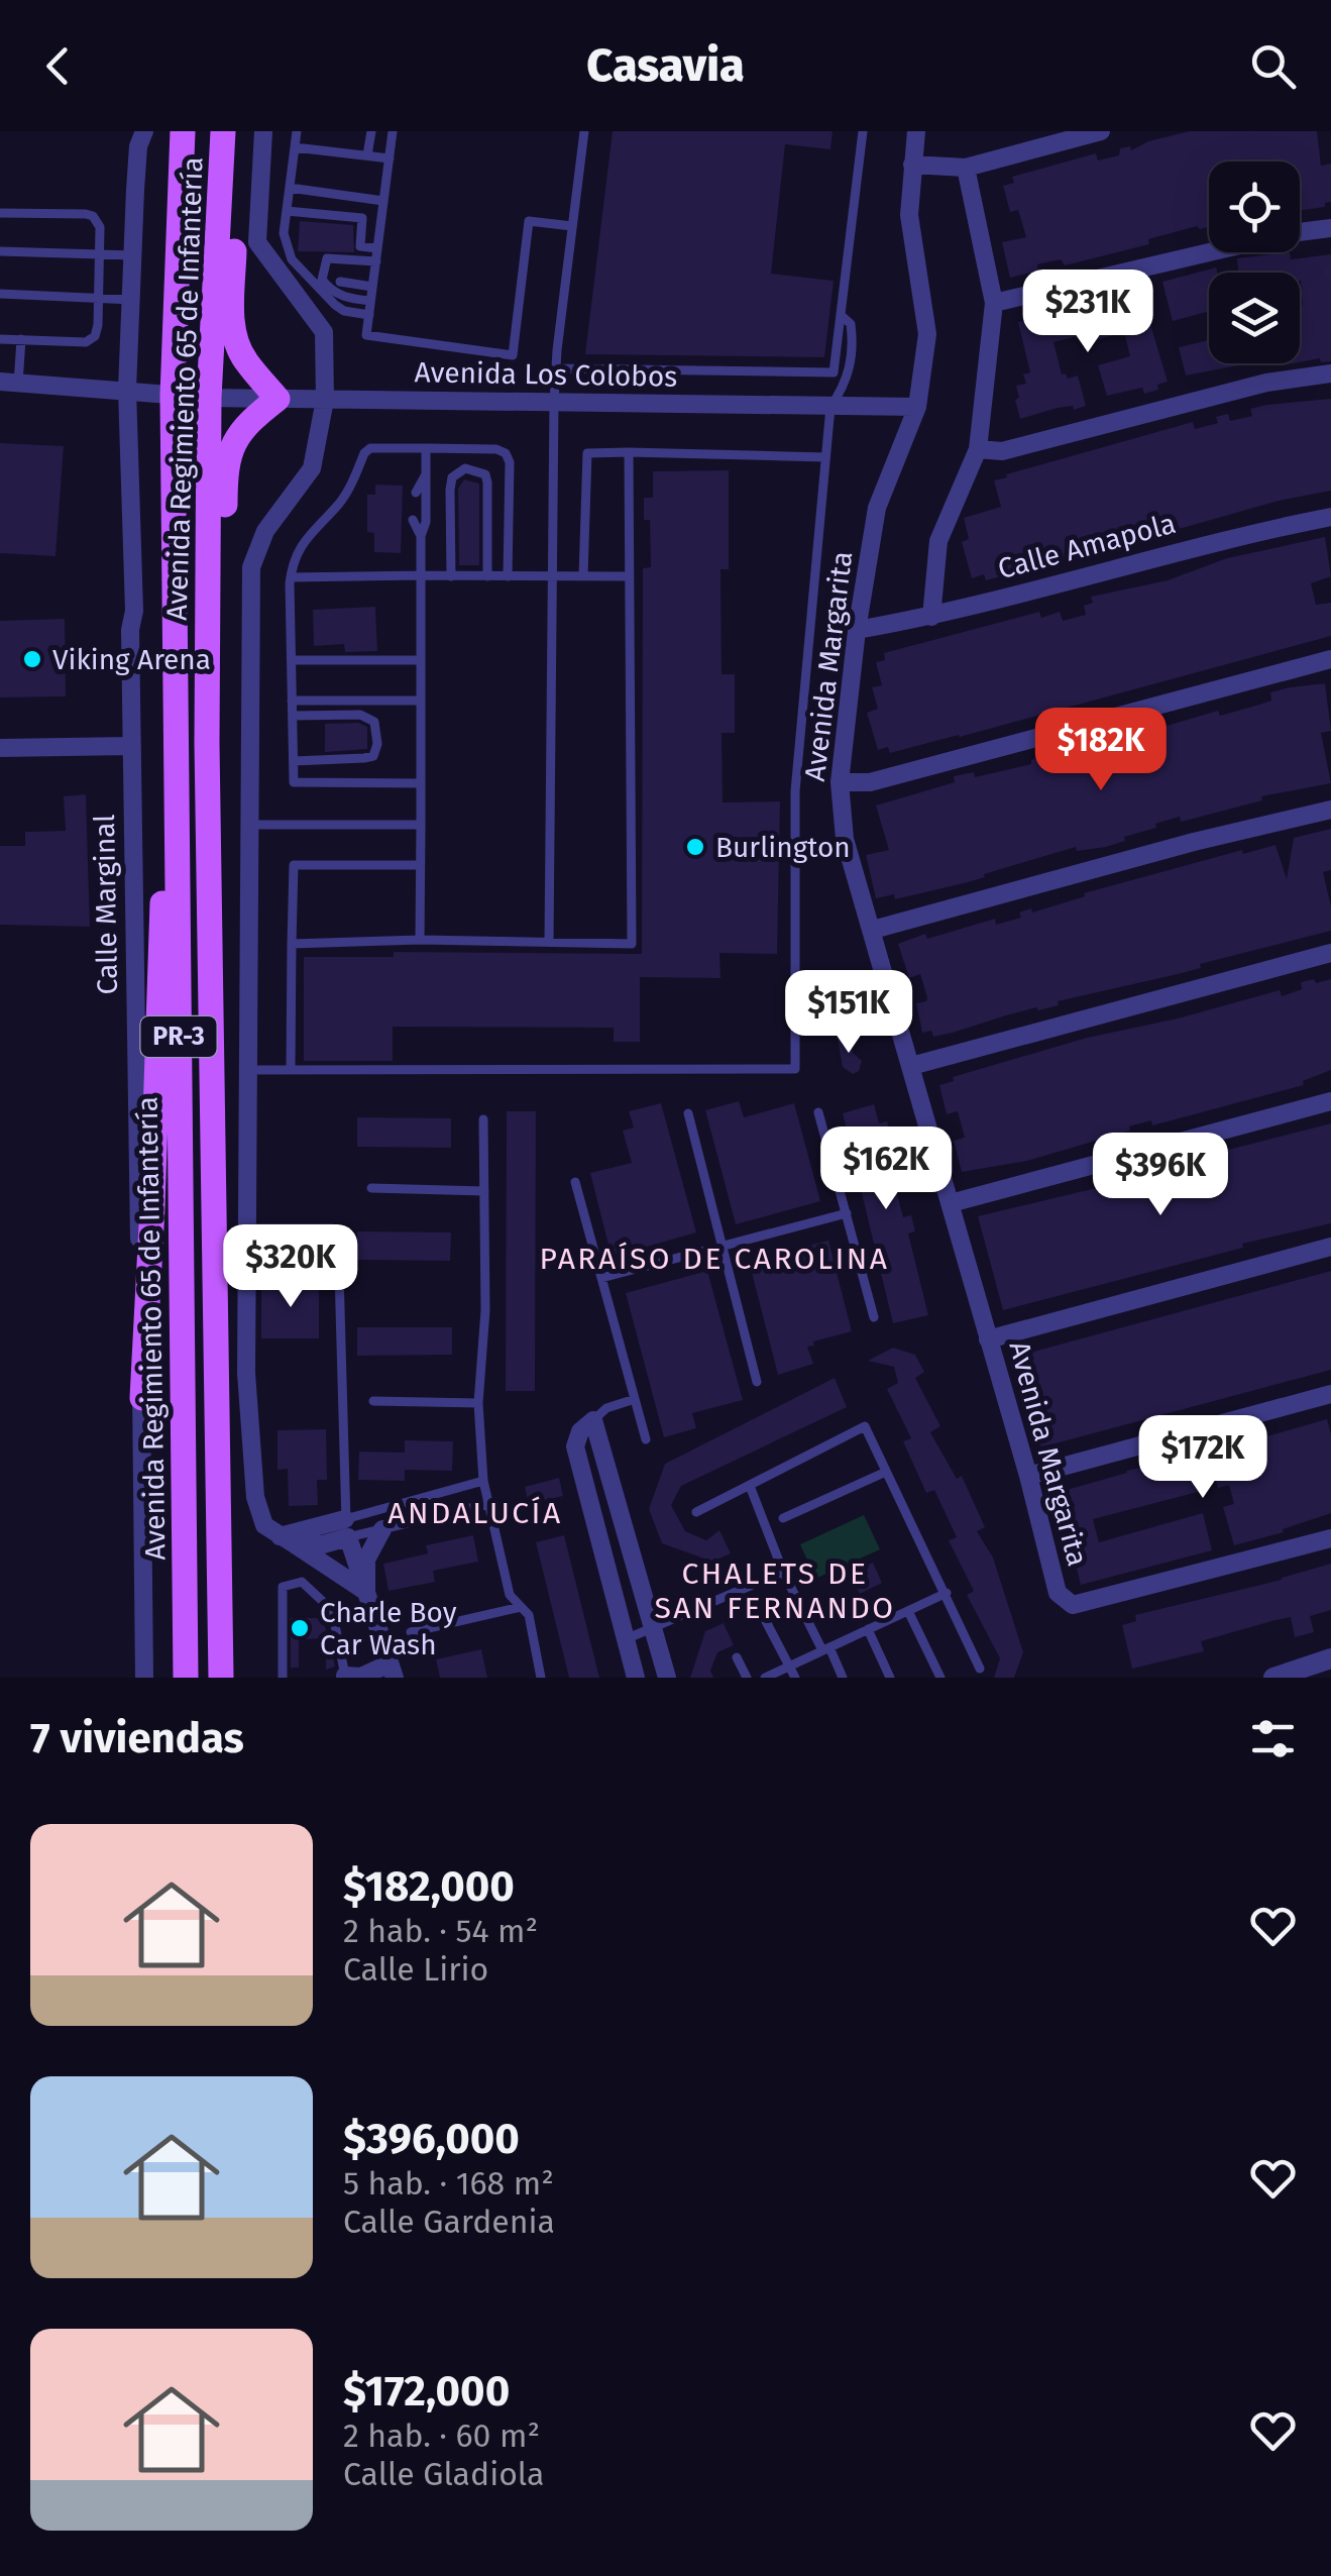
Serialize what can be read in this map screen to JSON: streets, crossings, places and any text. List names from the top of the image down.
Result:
{
  "streets": {
    "main road": ["Avenida Regimiento 65 de Infantería", "PR-3"],
    "street": [
      "Avenida Los Colobos",
      "Calle Amapola",
      "Avenida Margarita",
      "Calle Marginal"
    ]
  },
  "crossings": [
    ["Avenida Los Colobos", "Avenida Regimiento 65 de Infantería"],
    ["Avenida Los Colobos", "Avenida Margarita"],
    ["Avenida Los Colobos", "Calle Marginal"],
    ["Calle Amapola", "Avenida Margarita"]
  ],
  "districts": ["PARAÍSO DE CAROLINA", "ANDALUCÍA", "CHALETS DE SAN FERNANDO"],
  "places": ["Viking Arena", "Burlington", "Charle Boy Car Wash"],
  "page": {
    "header": "Casavia",
    "price": [
      "$231K",
      "$182K",
      "$151K",
      "$162K",
      "$396K",
      "$320K",
      "$172K"
    ],
    "heading": "7 viviendas",
    "list": [
      {
        "name": "$182,000",
        "note": "2 hab. · 54 m² · Calle Lirio"
      },
      {
        "name": "$396,000",
        "note": "5 hab. · 168 m² · Calle Gardenia"
      },
      {
        "name": "$172,000",
        "note": "2 hab. · 60 m² · Calle Gladiola"
      }
    ]
  }
}
